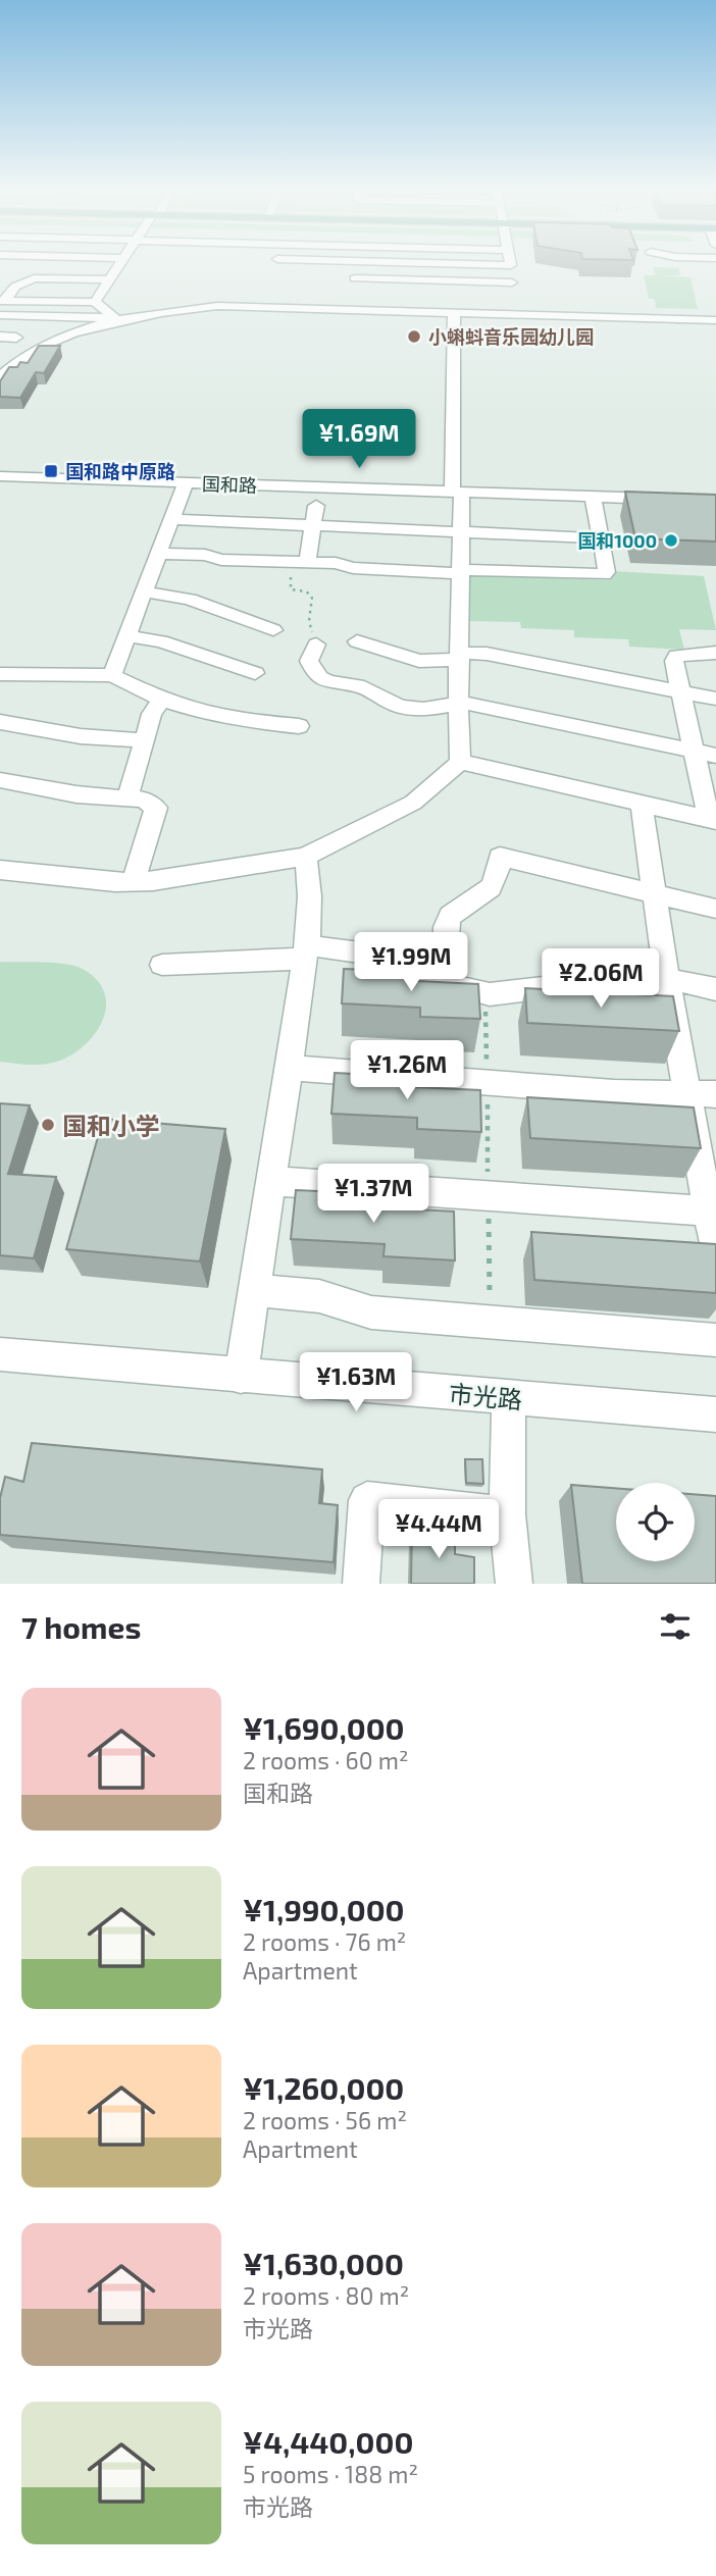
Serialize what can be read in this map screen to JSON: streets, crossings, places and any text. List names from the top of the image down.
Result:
{
  "streets": {
    "street": ["国和路", "市光路"]
  },
  "places": {
    "other": ["小蝌蚪音乐园幼儿园", "国和1000", "国和小学"],
    "transit": ["国和路中原路"]
  },
  "page": {
    "price": [
      "¥1.69M",
      "¥1.99M",
      "¥2.06M",
      "¥1.26M",
      "¥1.37M",
      "¥1.63M",
      "¥4.44M"
    ],
    "heading": "7 homes",
    "list": [
      {
        "name": "¥1,690,000",
        "note": "2 rooms · 60 m² · 国和路"
      },
      {
        "name": "¥1,990,000",
        "note": "2 rooms · 76 m² · Apartment"
      },
      {
        "name": "¥1,260,000",
        "note": "2 rooms · 56 m² · Apartment"
      },
      {
        "name": "¥1,630,000",
        "note": "2 rooms · 80 m² · 市光路"
      },
      {
        "name": "¥4,440,000",
        "note": "5 rooms · 188 m² · 市光路"
      }
    ]
  }
}
